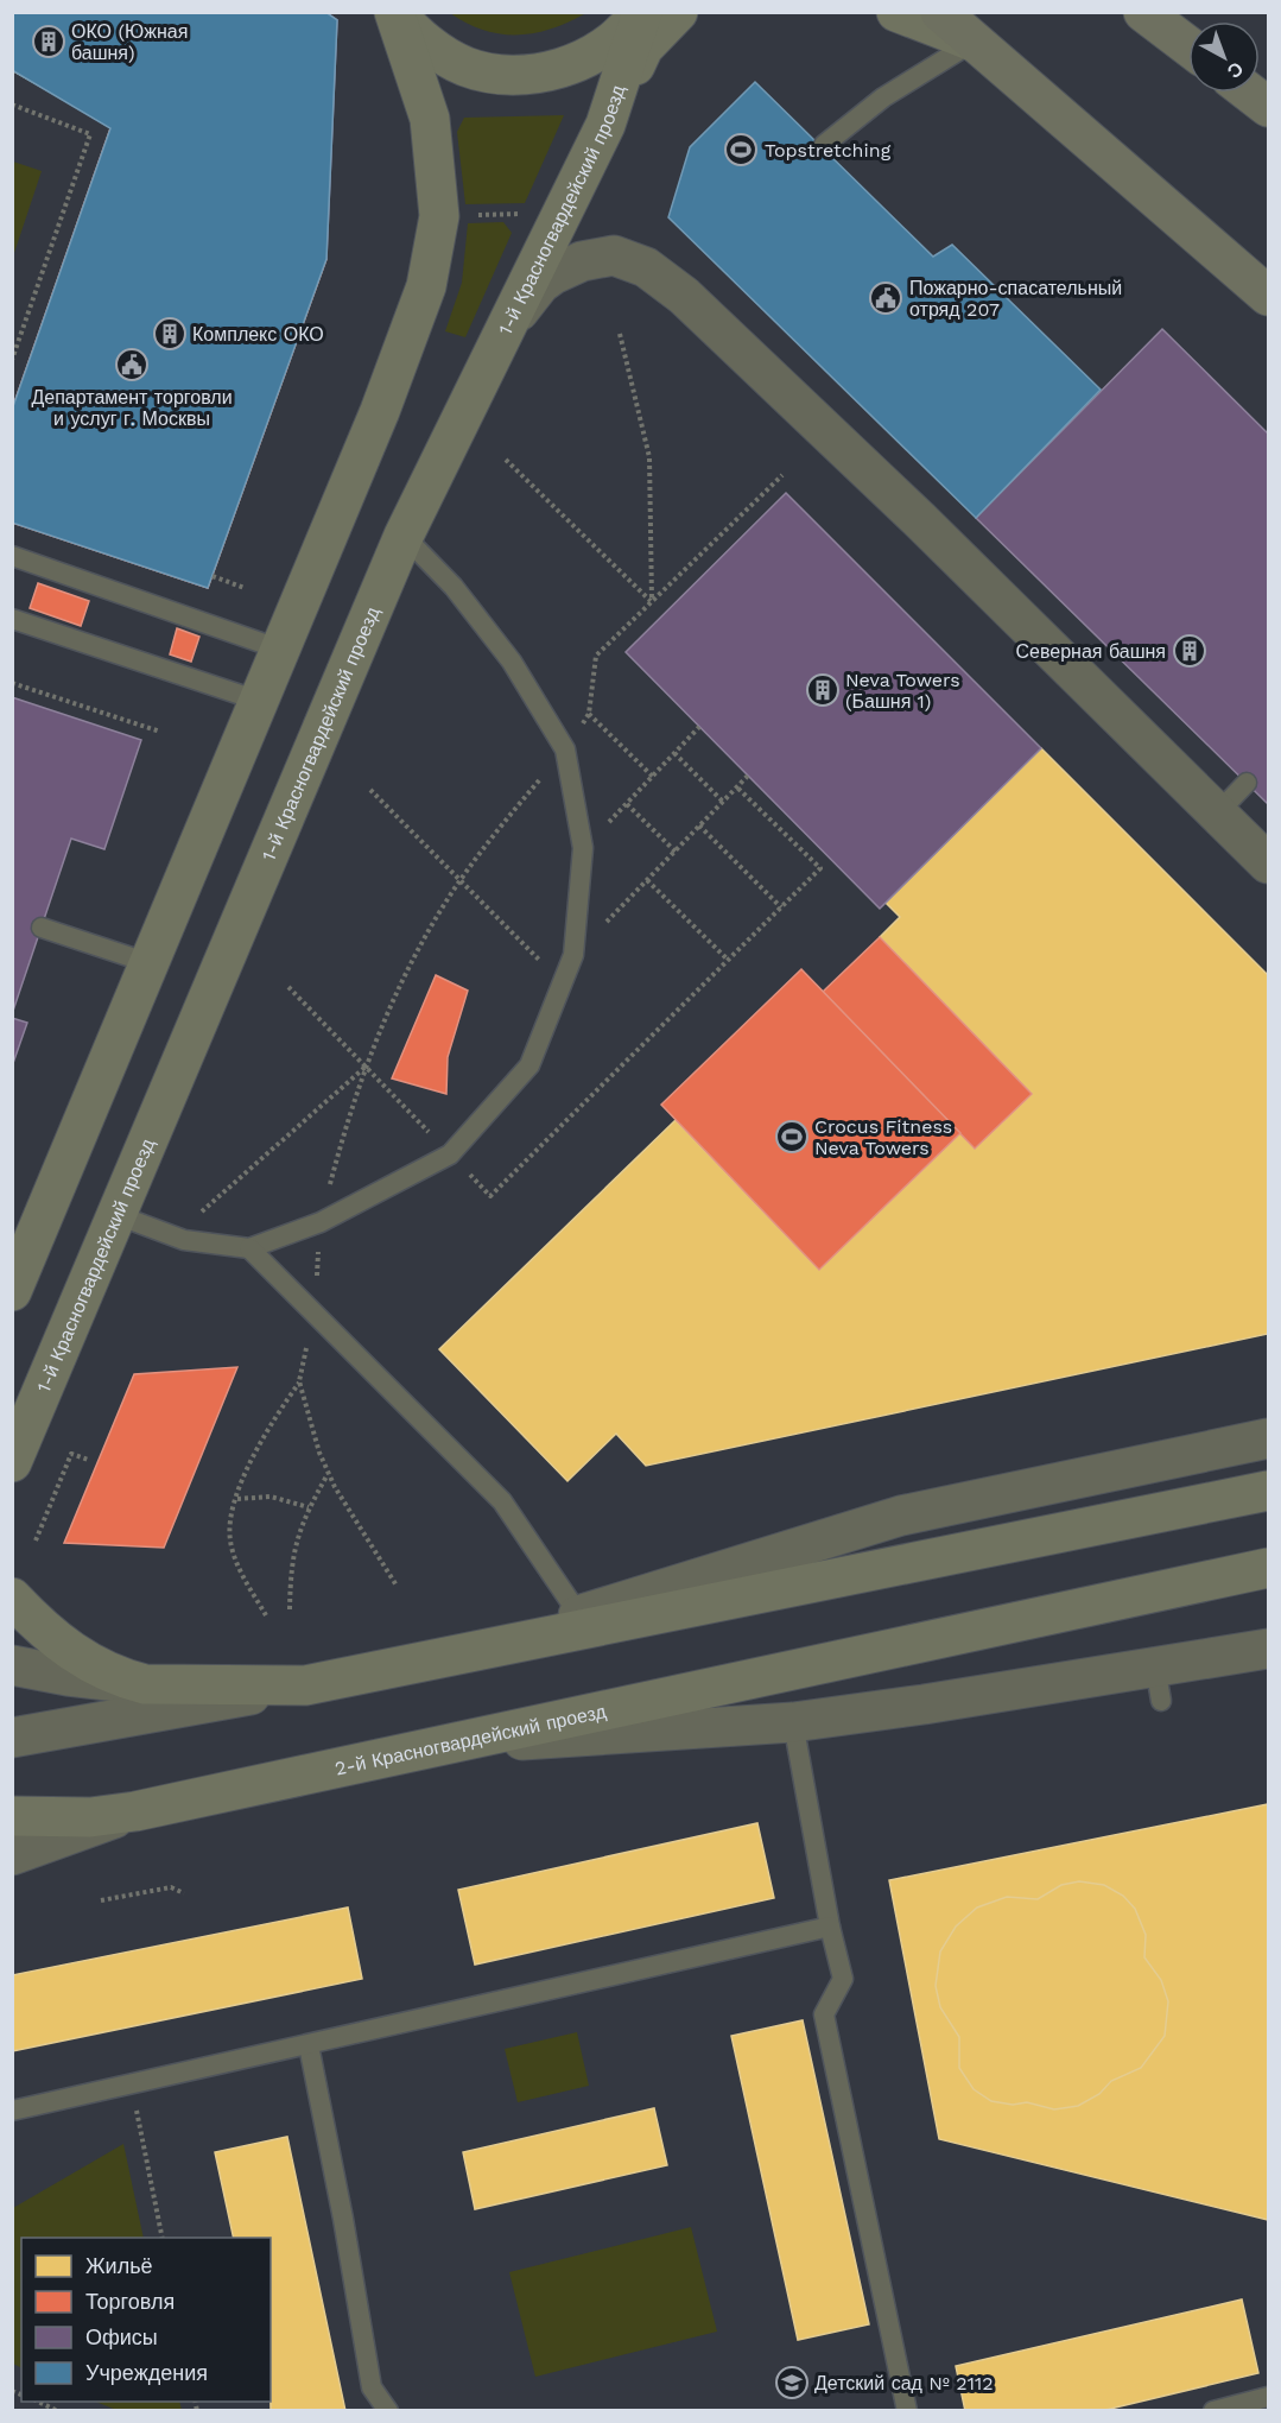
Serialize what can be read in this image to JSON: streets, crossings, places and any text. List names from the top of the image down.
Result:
{
  "streets": {
    "main road": ["1-й Красногвардейский проезд", "2-й Красногвардейский проезд"]
  },
  "places": {
    "building": [
      "ОКО (Южная башня)",
      "Комплекс ОКО",
      "Северная башня",
      "Neva Towers (Башня 1)"
    ],
    "sports": ["Topstretching", "Crocus Fitness Neva Towers"],
    "public building": ["Пожарно-спасательный отряд 207", "Департамент торговли и услуг г. Москвы"],
    "school or university": ["Детский сад № 2112"]
  },
  "legend": [
    "Жильё",
    "Торговля",
    "Офисы",
    "Учреждения"
  ],
  "north": "bottom right"
}
